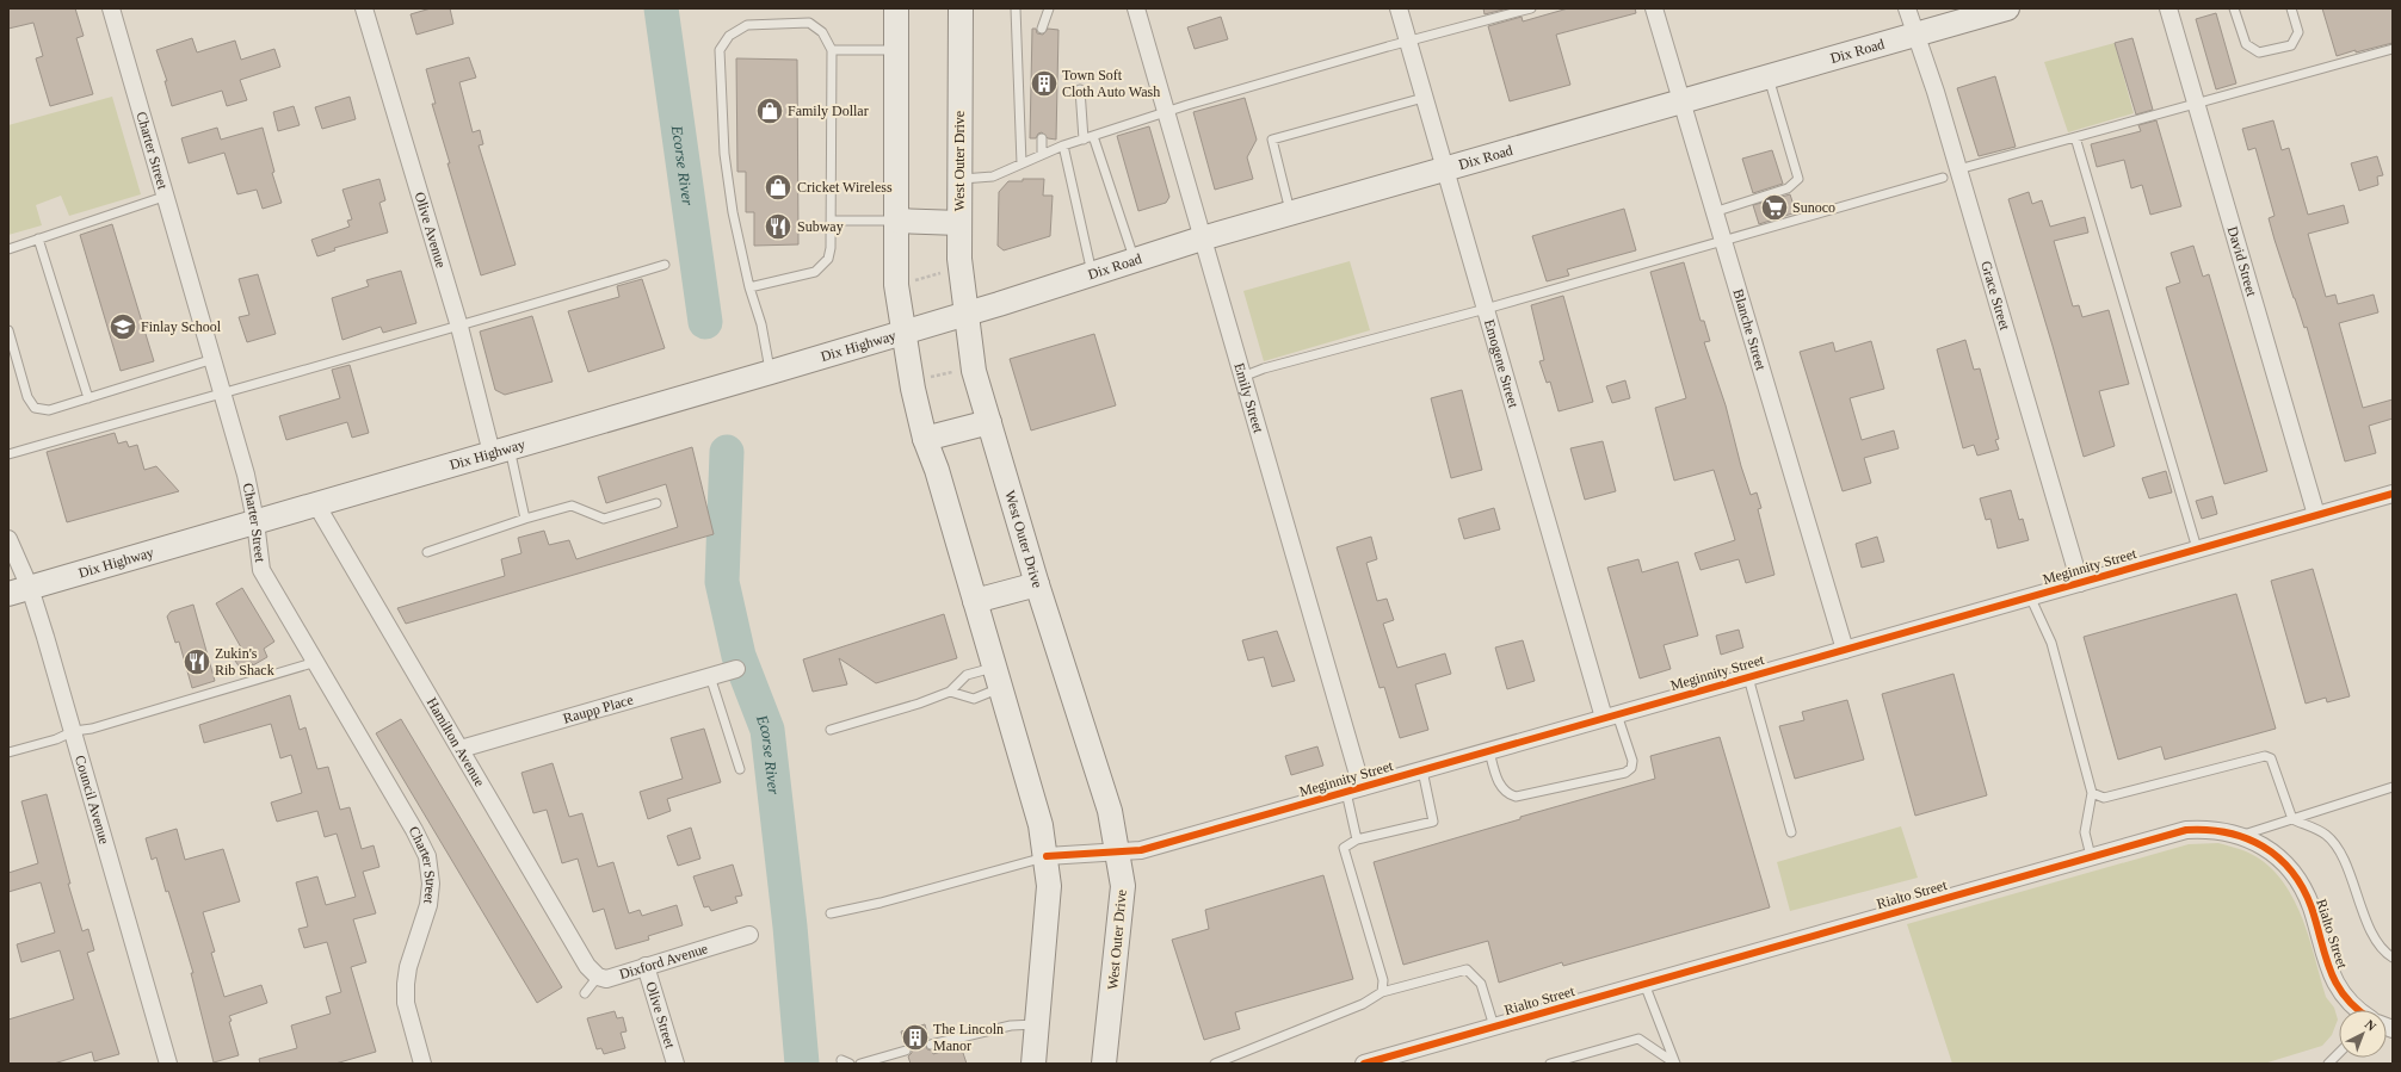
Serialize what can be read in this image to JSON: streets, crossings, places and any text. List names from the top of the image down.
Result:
{
  "streets": {
    "main road": ["Dix Road", "West Outer Drive", "Dix Highway"],
    "street": [
      "Charter Street",
      "Olive Avenue",
      "David Street",
      "Grace Street",
      "Blanche Street",
      "Emogene Street",
      "Emily Street",
      "Meginnity Street",
      "Raupp Place",
      "Hamilton Avenue",
      "Council Avenue",
      "Rialto Street",
      "Dixford Avenue",
      "Olive Street"
    ]
  },
  "crossings": [
    ["Dix Road", "West Outer Drive"],
    ["Dix Road", "Grace Street"],
    ["Dix Road", "Blanche Street"],
    ["Dix Road", "Dix Highway"],
    ["Dix Road", "Emogene Street"],
    ["Dix Road", "Emily Street"],
    ["Charter Street", "Dix Highway"],
    ["West Outer Drive", "Dix Highway"],
    ["West Outer Drive", "Meginnity Street"],
    ["Olive Avenue", "Dix Highway"],
    ["David Street", "Meginnity Street"],
    ["Grace Street", "Meginnity Street"],
    ["Blanche Street", "Meginnity Street"],
    ["Dix Highway", "Hamilton Avenue"],
    ["Dix Highway", "Council Avenue"],
    ["Emogene Street", "Meginnity Street"],
    ["Emily Street", "Meginnity Street"],
    ["Raupp Place", "Hamilton Avenue"],
    ["Hamilton Avenue", "Dixford Avenue"],
    ["Dixford Avenue", "Olive Street"]
  ],
  "water": ["Ecorse River"],
  "places": {
    "building": ["Town Soft Cloth Auto Wash", "The Lincoln Manor"],
    "shop": ["Family Dollar", "Cricket Wireless"],
    "supermarket": ["Sunoco"],
    "restaurant": ["Subway", "Zukin's Rib Shack"],
    "school or university": ["Finlay School"]
  },
  "north": "top right"
}
